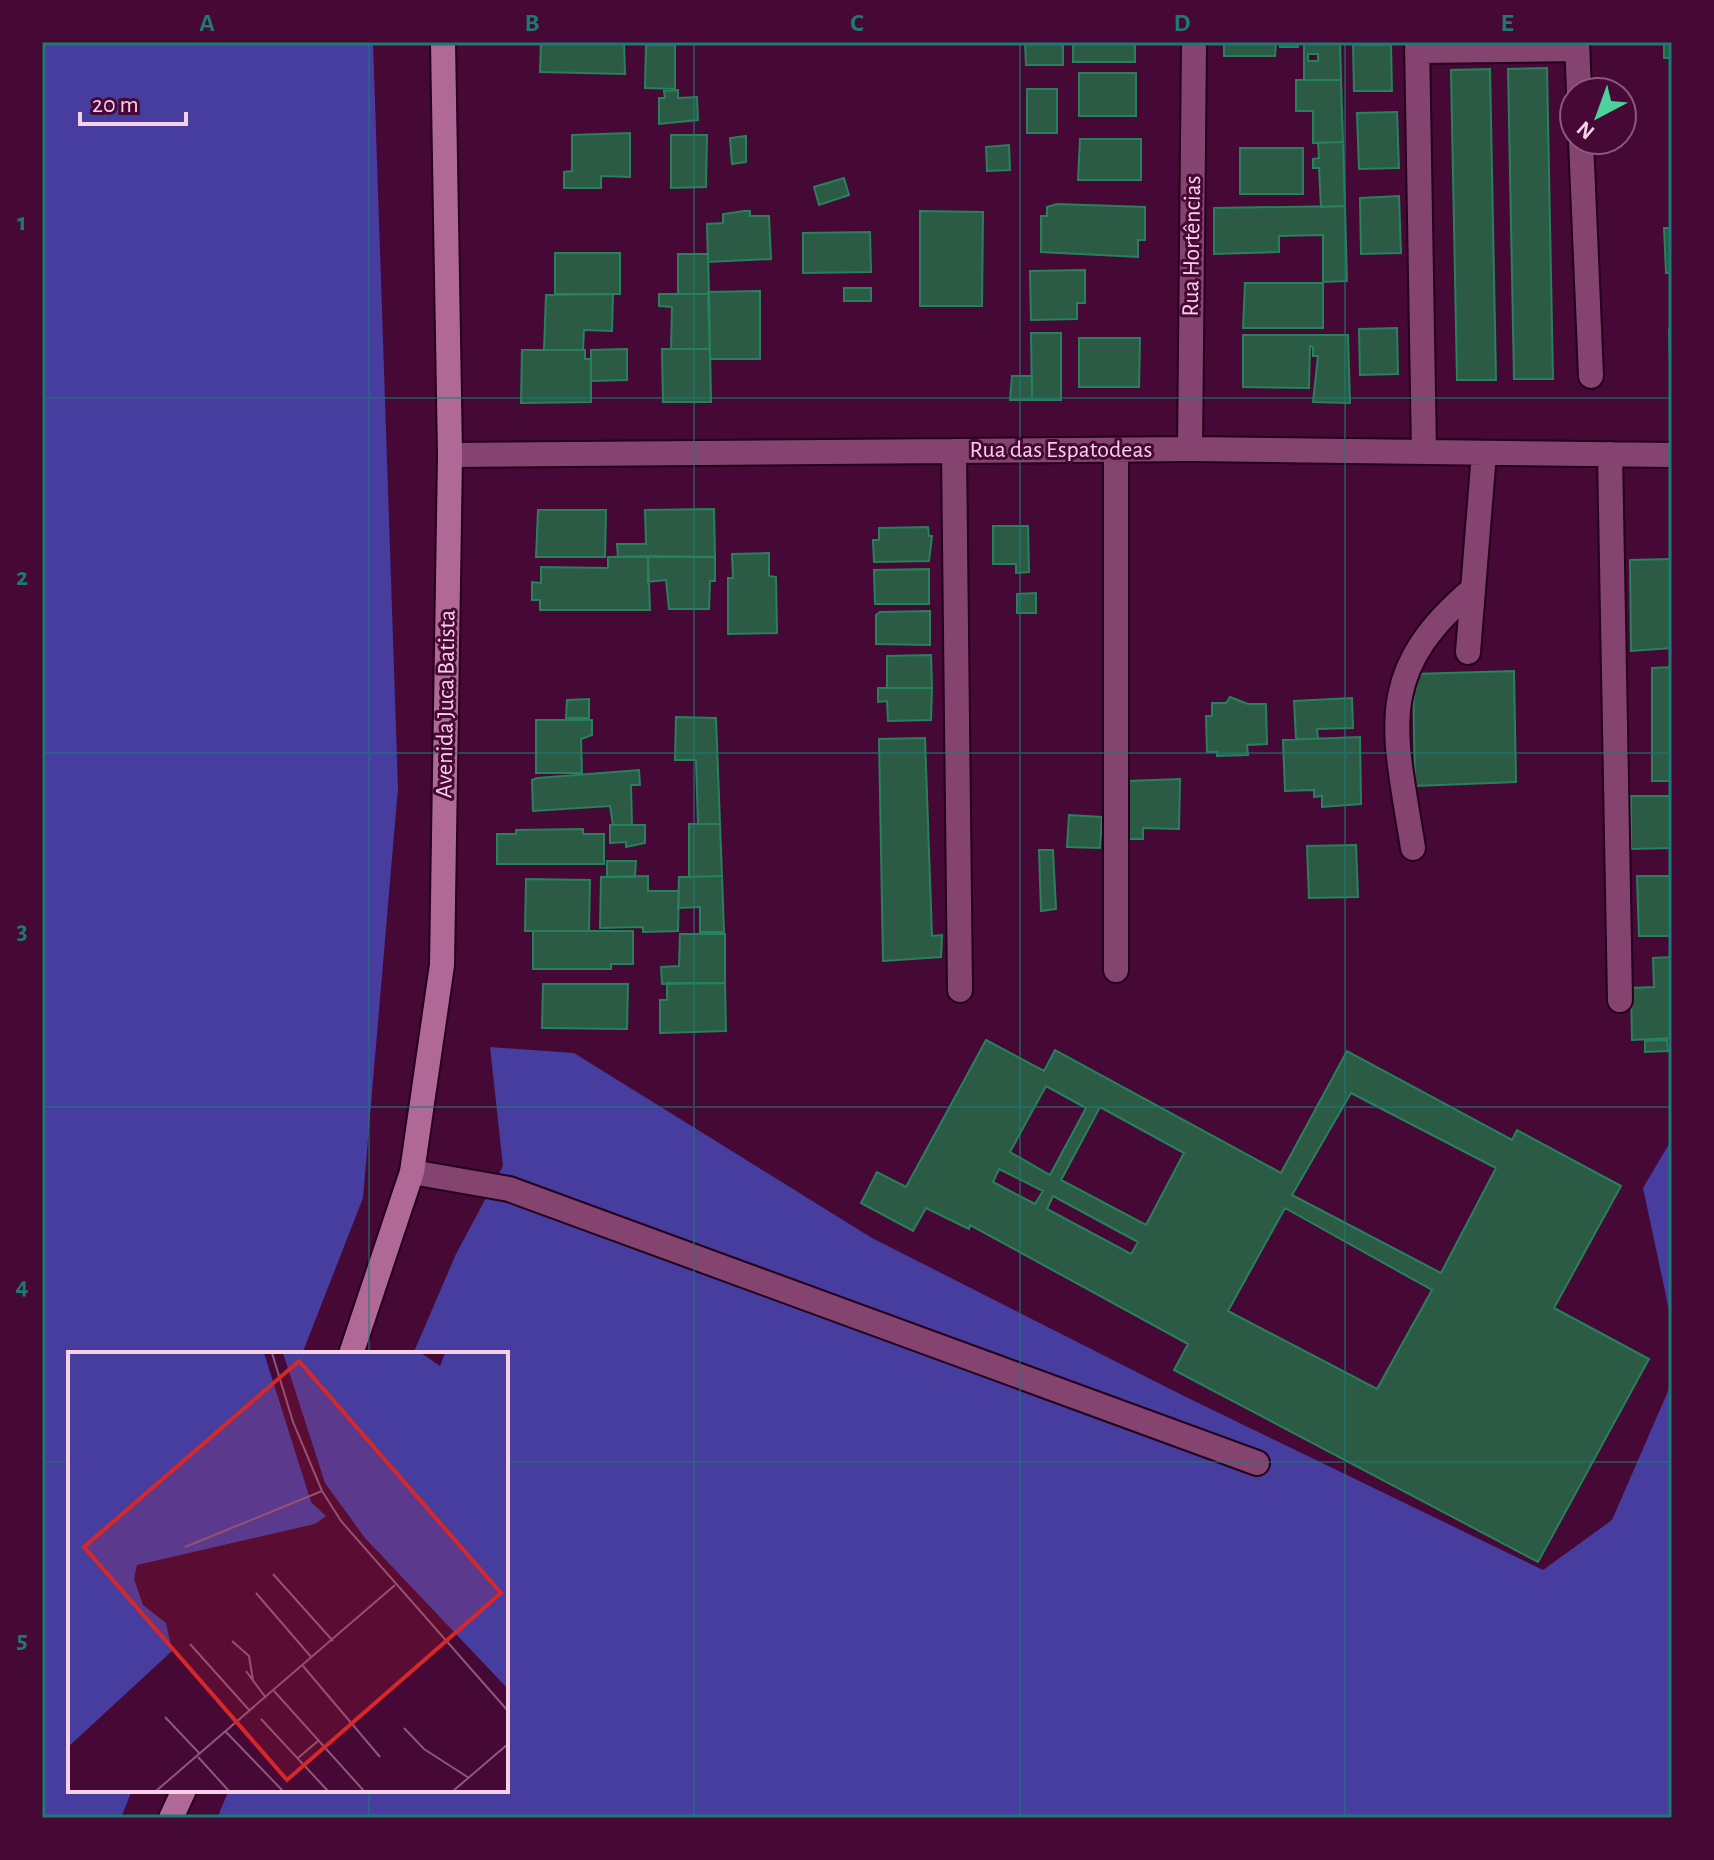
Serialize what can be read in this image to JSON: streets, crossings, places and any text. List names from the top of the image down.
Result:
{
  "streets": {
    "main road": ["Avenida Juca Batista"],
    "street": ["Rua Hortências", "Rua das Espatodeas"]
  },
  "crossings": [
    ["Rua Hortências", "Rua das Espatodeas"],
    ["Rua das Espatodeas", "Avenida Juca Batista"]
  ],
  "scale_bar": "20 m",
  "north": "bottom left",
  "grid": {
    "columns": [
      "A",
      "B",
      "C",
      "D",
      "E"
    ],
    "rows": [
      "1",
      "2",
      "3",
      "4",
      "5"
    ]
  }
}
